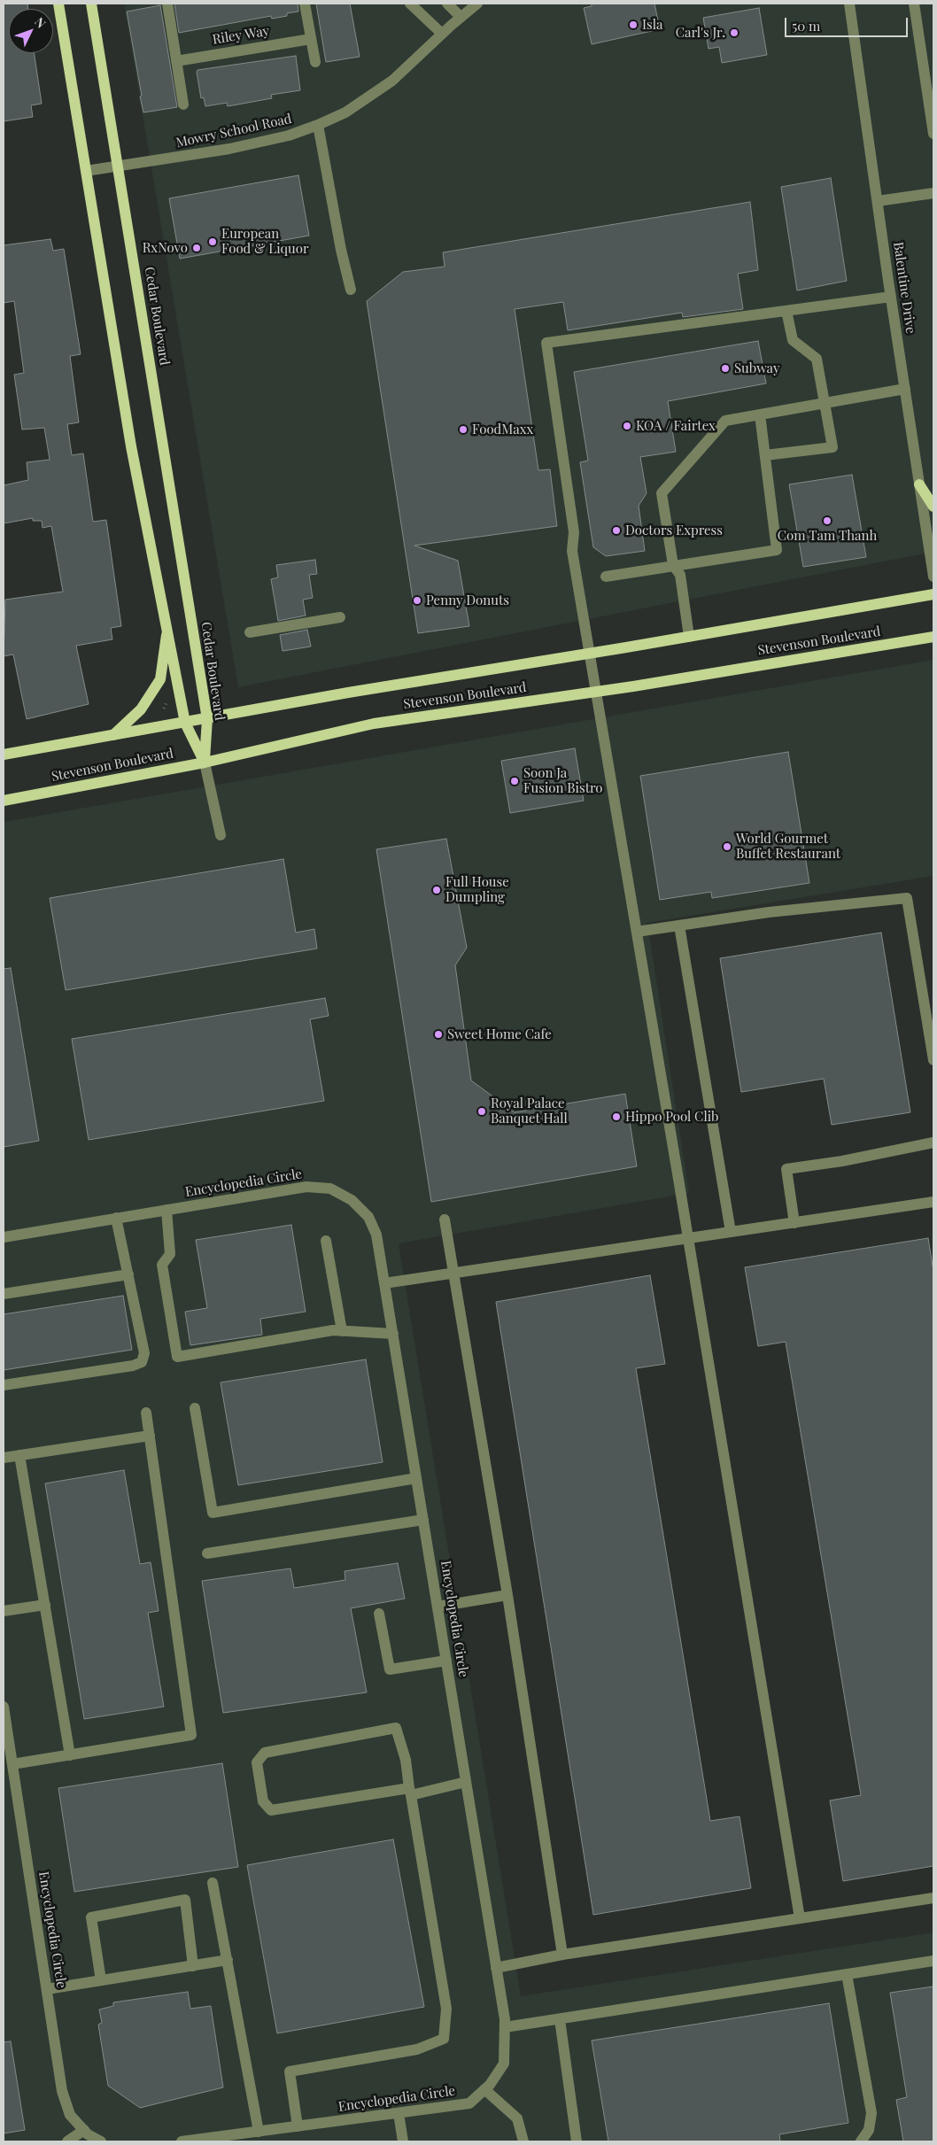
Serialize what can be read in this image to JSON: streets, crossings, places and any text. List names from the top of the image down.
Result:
{
  "streets": {
    "main road": ["Cedar Boulevard", "Stevenson Boulevard"],
    "street": [
      "Riley Way",
      "Mowry School Road",
      "Balentine Drive",
      "Encyclopedia Circle"
    ]
  },
  "crossings": [
    ["Mowry School Road", "Cedar Boulevard"],
    ["Cedar Boulevard", "Stevenson Boulevard"]
  ],
  "places": [
    "Isla",
    "Carl's Jr.",
    "European Food & Liquor",
    "RxNovo",
    "Subway",
    "KOA / Fairtex",
    "FoodMaxx",
    "Com Tam Thanh",
    "Doctors Express",
    "Penny Donuts",
    "Soon Ja Fusion Bistro",
    "World Gourmet Buffet Restaurant",
    "Full House Dumpling",
    "Sweet Home Cafe",
    "Royal Palace Banquet Hall",
    "Hippo Pool Clib"
  ],
  "scale_bar": "50 m",
  "north": "top right"
}
